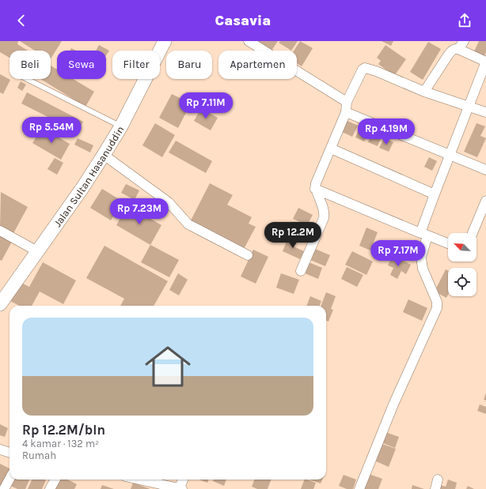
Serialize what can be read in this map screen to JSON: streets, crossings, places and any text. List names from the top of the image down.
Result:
{
  "streets": {
    "street": ["Jalan Sultan Hasanuddin"]
  },
  "north": "top left",
  "page": {
    "header": "Casavia",
    "chip": [
      "Beli",
      "Sewa",
      "Filter",
      "Baru",
      "Apartemen"
    ],
    "price": [
      "Rp 7.11M",
      "Rp 5.54M",
      "Rp 4.19M",
      "Rp 7.23M",
      "Rp 12.2M",
      "Rp 7.17M"
    ],
    "list": [
      {
        "name": "Rp 12.2M/bln",
        "note": "4 kamar · 132 m² · Rumah"
      }
    ]
  }
}
